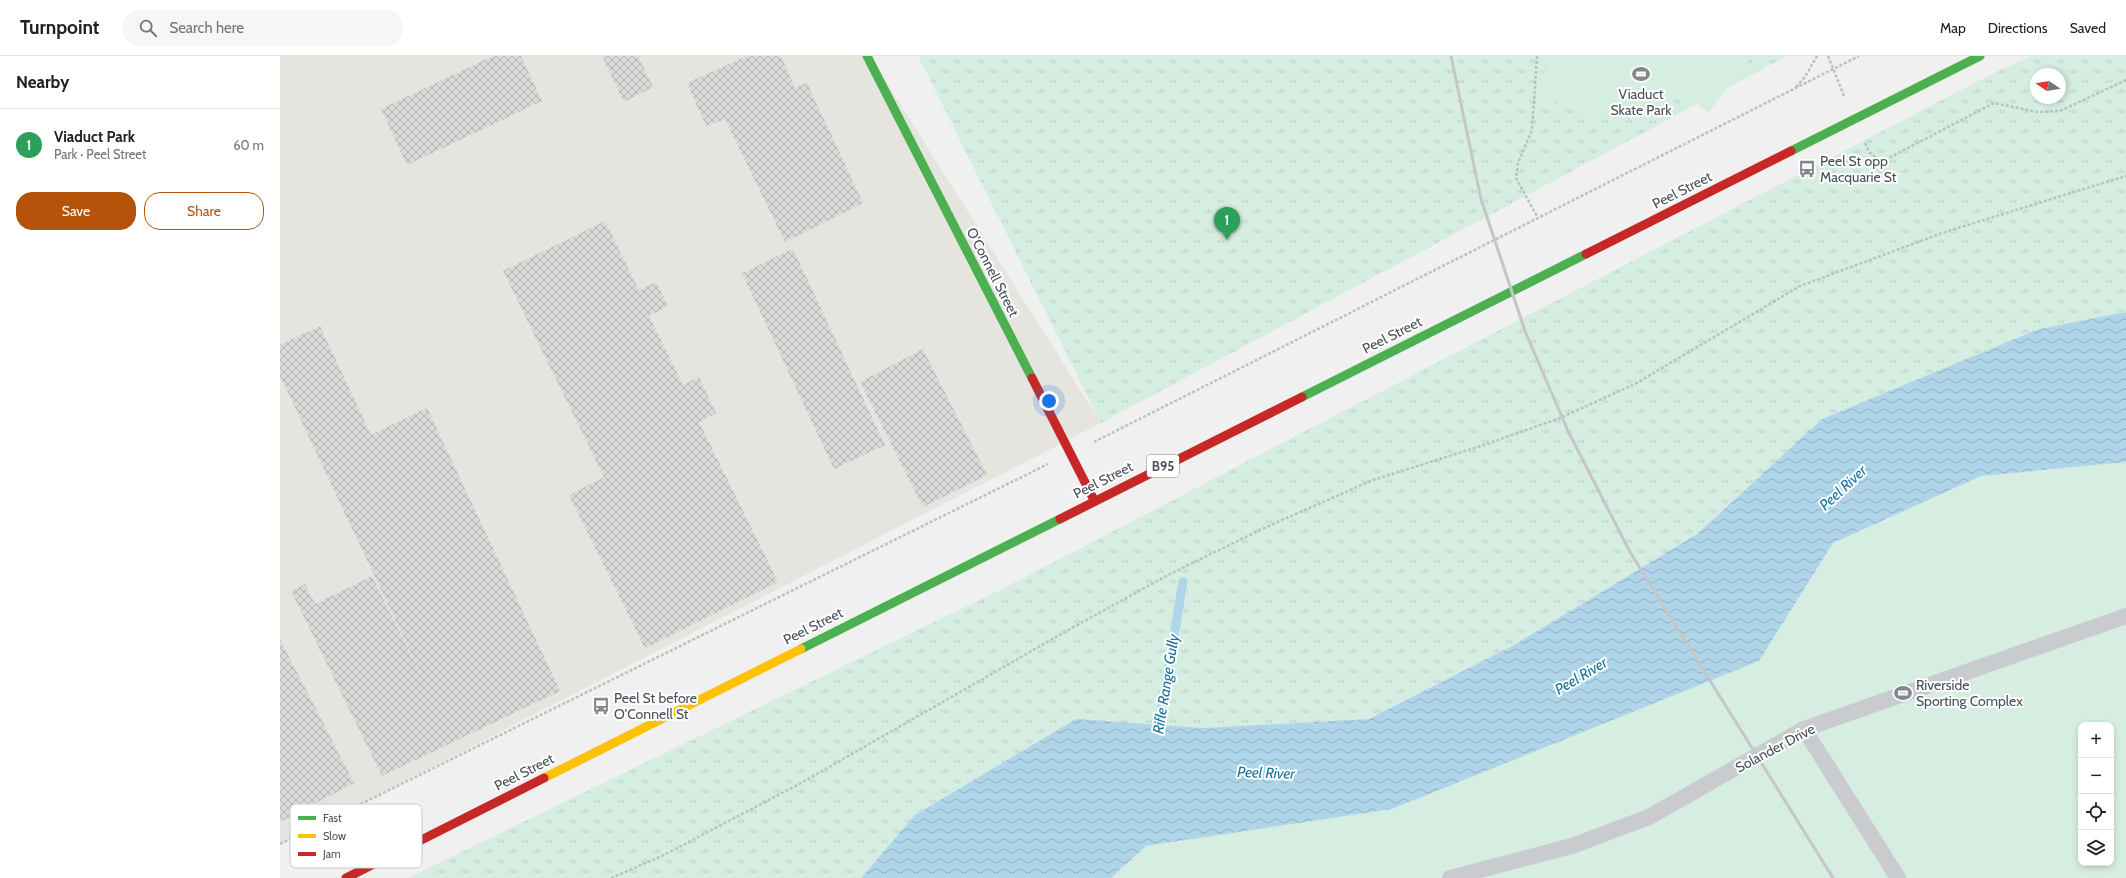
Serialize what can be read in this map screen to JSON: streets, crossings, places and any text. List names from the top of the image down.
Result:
{
  "streets": {
    "main road": ["Peel Street", "O'Connell Street", "B95"],
    "lane": ["Solander Drive"]
  },
  "crossings": [
    ["Peel Street", "O'Connell Street"]
  ],
  "water": ["Peel River", "Rifle Range Gully"],
  "places": {
    "sports": ["Viaduct Skate Park", "Riverside Sporting Complex"],
    "bus stop": ["Peel St opp Macquarie St", "Peel St before O'Connell St"]
  },
  "legend": ["Fast", "Slow", "Jam"],
  "north": "left",
  "page": {
    "header": "Turnpoint",
    "search": "Search here",
    "nav": ["Map", "Directions", "Saved"],
    "heading": "Nearby",
    "list": [
      {
        "mark": "1",
        "name": "Viaduct Park",
        "note": "Park · Peel Street",
        "value": "60 m"
      }
    ],
    "buttons": ["Save", "Share"],
    "pins": "1",
    "map_buttons": ["+", "−"]
  }
}
